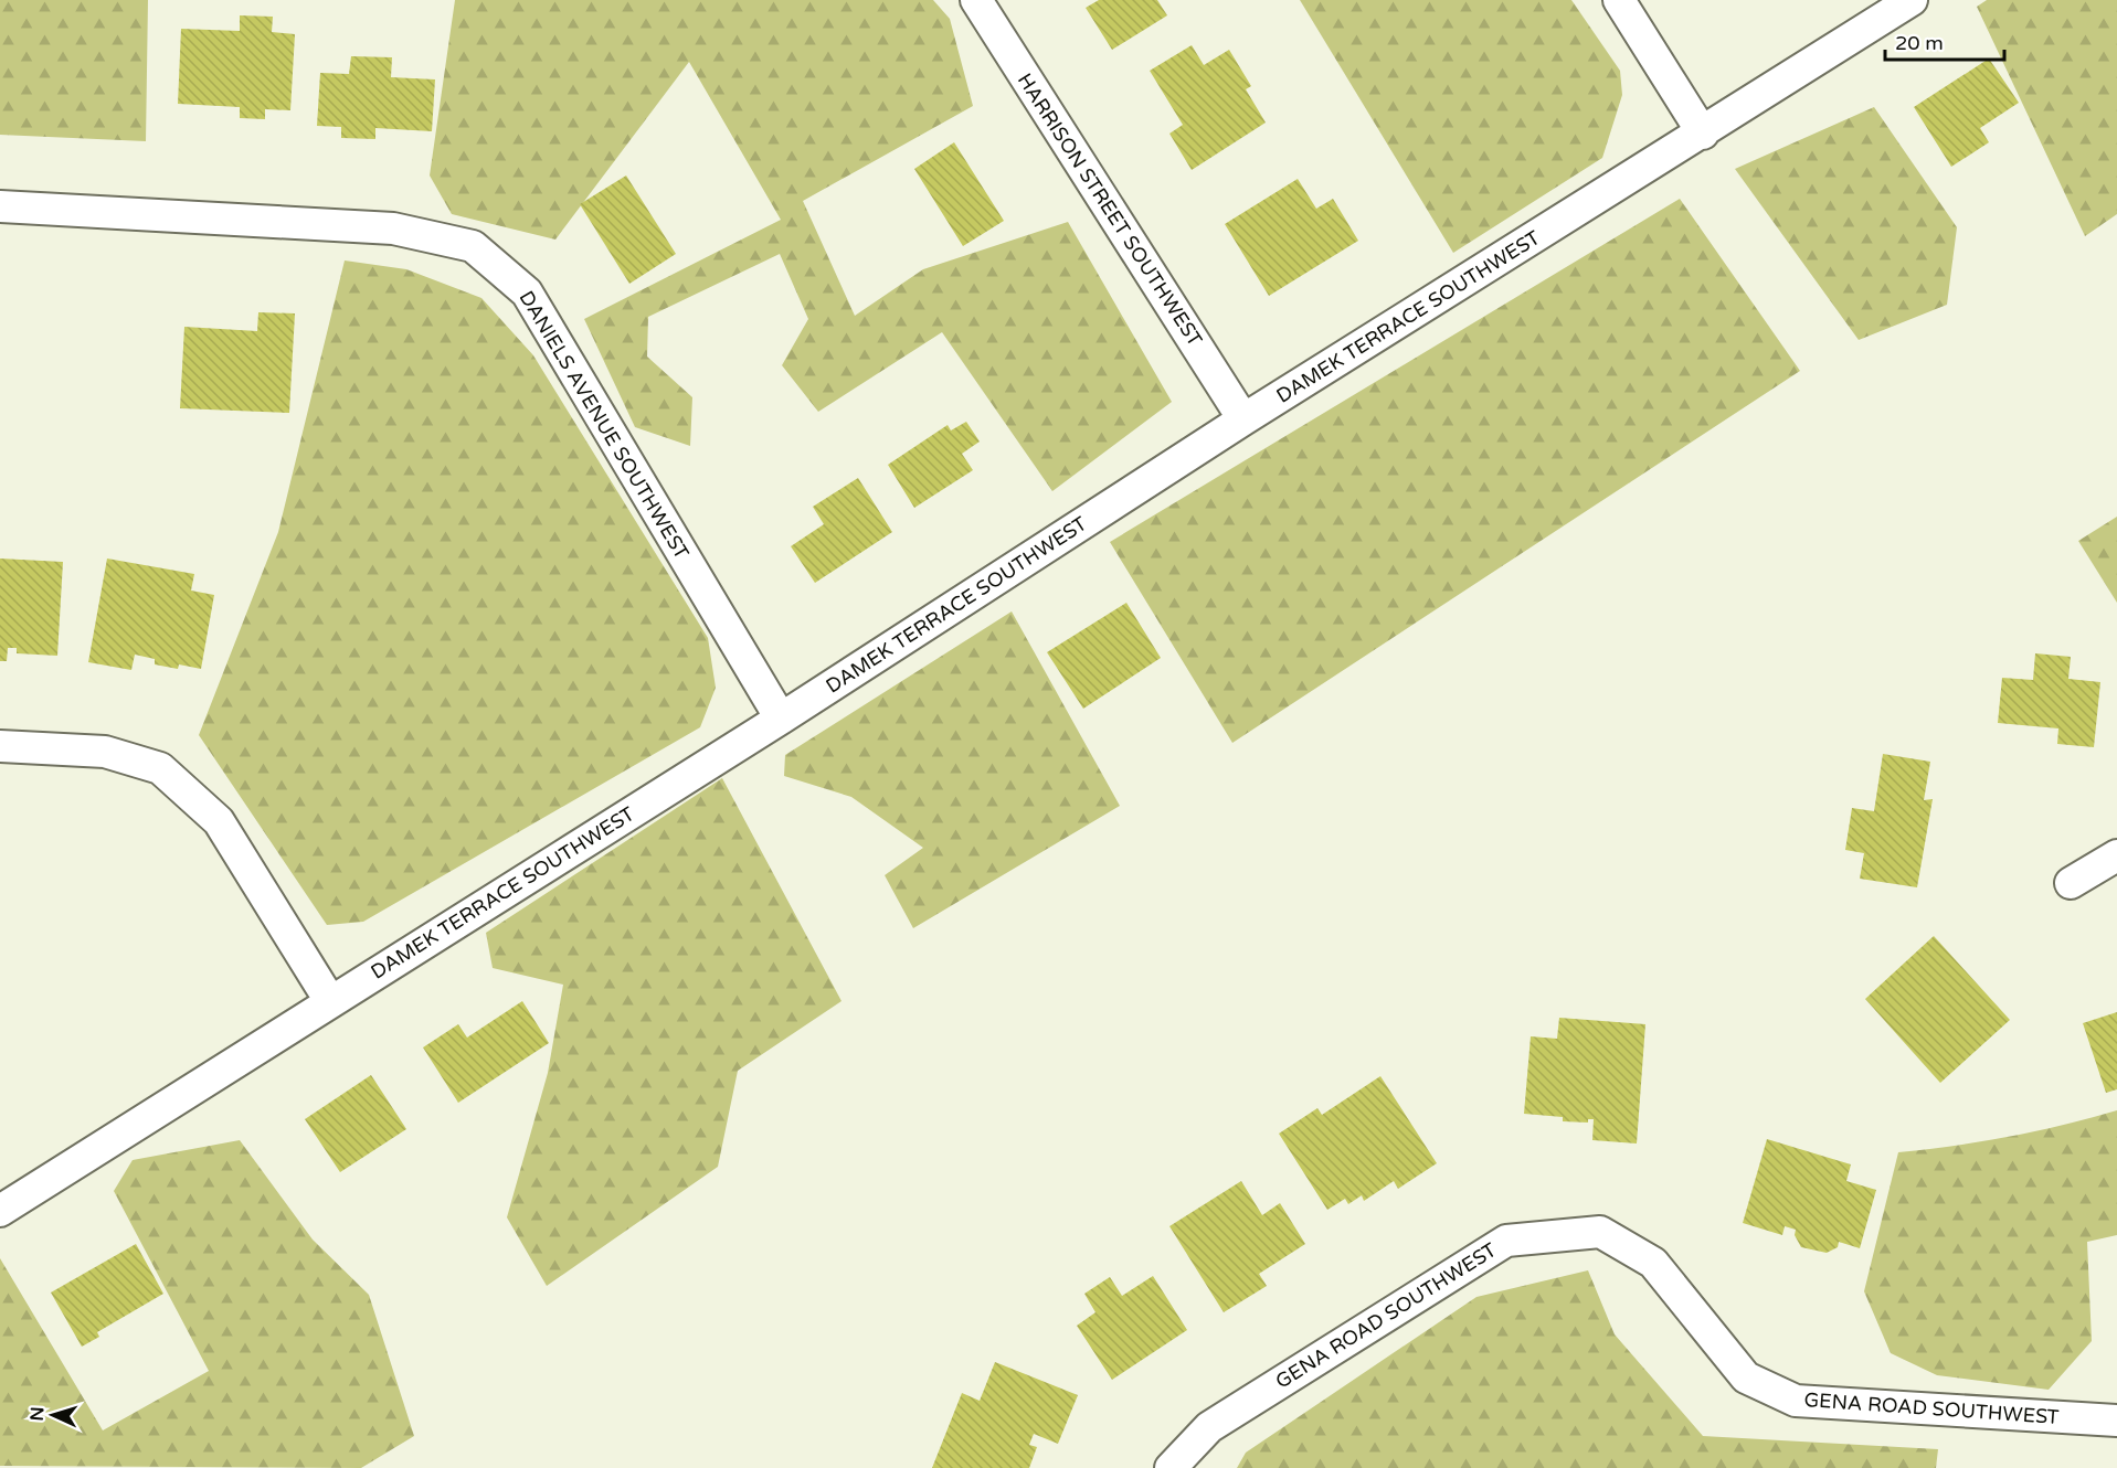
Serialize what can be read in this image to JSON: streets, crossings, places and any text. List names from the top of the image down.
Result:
{
  "streets": {
    "street": [
      "HARRISON STREET SOUTHWEST",
      "DAMEK TERRACE SOUTHWEST",
      "DANIELS AVENUE SOUTHWEST",
      "GENA ROAD SOUTHWEST"
    ]
  },
  "crossings": [
    ["HARRISON STREET SOUTHWEST", "DAMEK TERRACE SOUTHWEST"],
    ["DAMEK TERRACE SOUTHWEST", "DANIELS AVENUE SOUTHWEST"]
  ],
  "scale_bar": "20 m",
  "north": "left"
}
